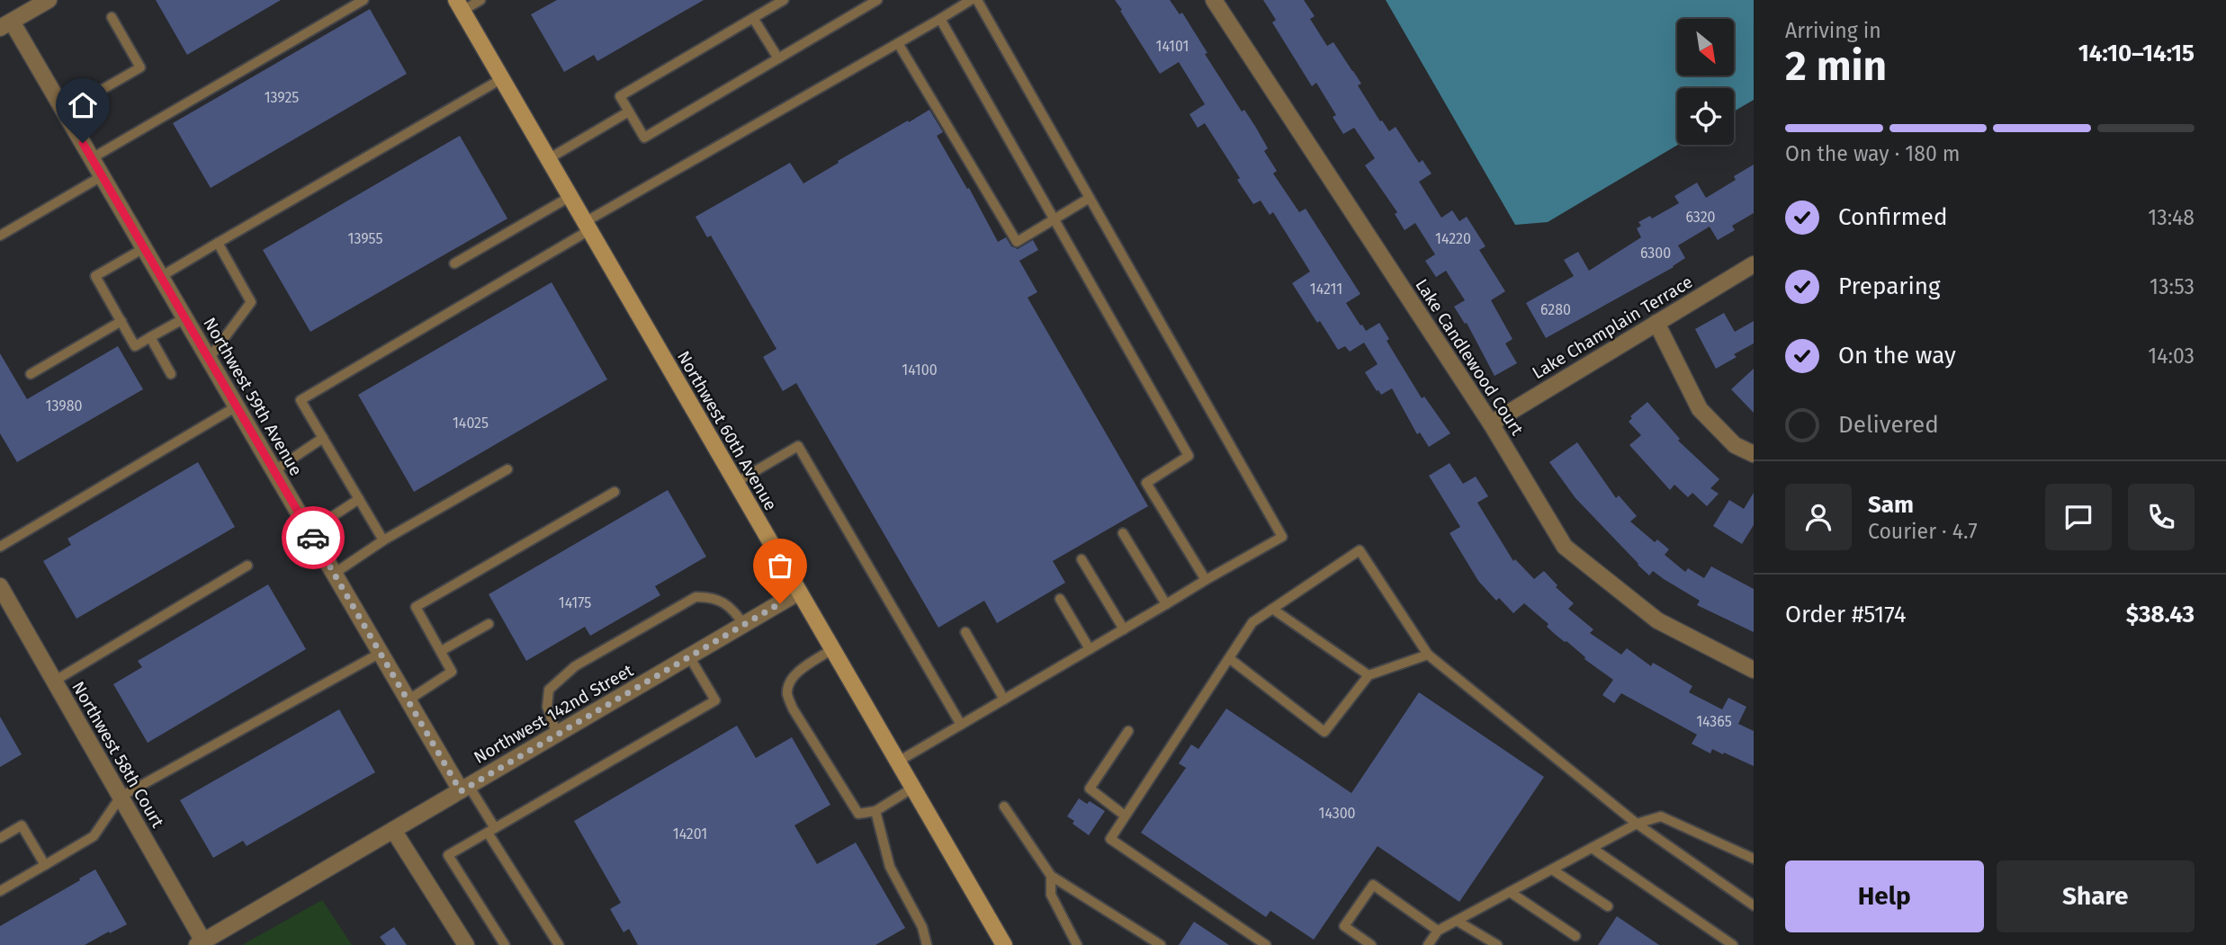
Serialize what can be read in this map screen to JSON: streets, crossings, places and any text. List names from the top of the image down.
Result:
{
  "streets": {
    "street": [
      "Lake Champlain Terrace",
      "Lake Candlewood Court",
      "Northwest 59th Avenue",
      "Northwest 60th Avenue",
      "Northwest 142nd Street",
      "Northwest 58th Court"
    ]
  },
  "crossings": [
    ["Lake Champlain Terrace", "Lake Candlewood Court"],
    ["Northwest 59th Avenue", "Northwest 142nd Street"],
    ["Northwest 60th Avenue", "Northwest 142nd Street"],
    ["Northwest 142nd Street", "Northwest 58th Court"]
  ],
  "house_numbers": [
    "14101",
    "13925",
    "6320",
    "13955",
    "14220",
    "6300",
    "14211",
    "6280",
    "14100",
    "13980",
    "14025",
    "14175",
    "14365",
    "14300",
    "14201"
  ],
  "north": "bottom right",
  "page": {
    "heading": ["2 min", "Arriving in", "14:10–14:15"],
    "panel": [
      "Sam",
      "Courier · 4.7",
      "Order #5174",
      "$38.43"
    ],
    "bar": "On the way · 180 m",
    "list": [
      ["Confirmed", "13:48"],
      ["Preparing", "13:53"],
      ["On the way", "14:03"],
      "Delivered"
    ],
    "buttons": ["Help", "Share"]
  }
}
